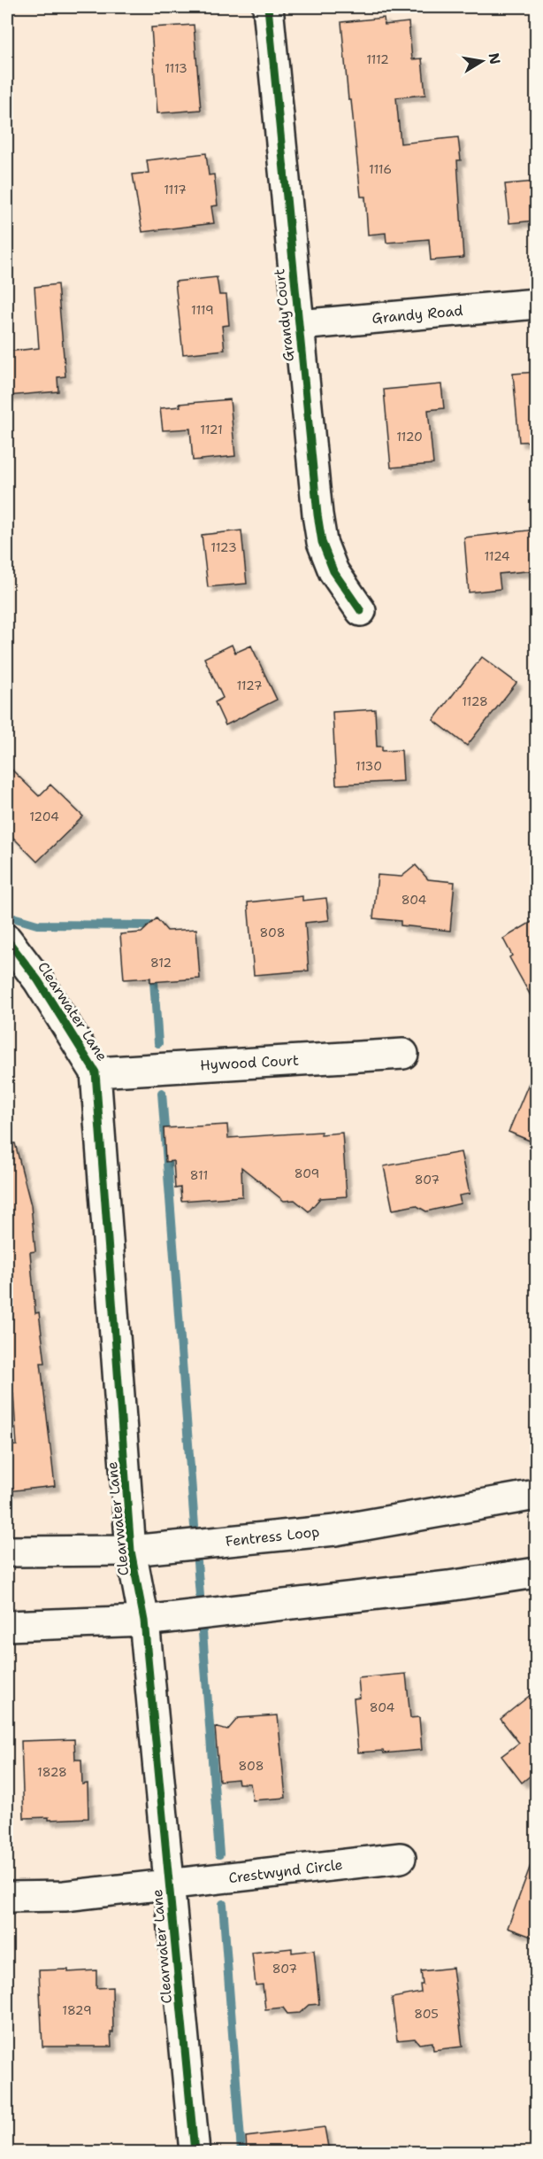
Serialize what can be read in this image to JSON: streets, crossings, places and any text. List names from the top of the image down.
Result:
{
  "streets": {
    "street": [
      "Grandy Road",
      "Grandy Court",
      "Clearwater Lane",
      "Hywood Court",
      "Fentress Loop",
      "Crestwynd Circle"
    ]
  },
  "crossings": [
    ["Grandy Road", "Grandy Court"],
    ["Clearwater Lane", "Hywood Court"],
    ["Clearwater Lane", "Fentress Loop"],
    ["Clearwater Lane", "Crestwynd Circle"]
  ],
  "house_numbers": [
    "1112",
    "1113",
    "1116",
    "1117",
    "1119",
    "1121",
    "1120",
    "1123",
    "1124",
    "1127",
    "1128",
    "1130",
    "1204",
    "804",
    "808",
    "812",
    "809",
    "811",
    "807",
    "804",
    "808",
    "1828",
    "807",
    "1829",
    "805"
  ],
  "north": "right"
}
